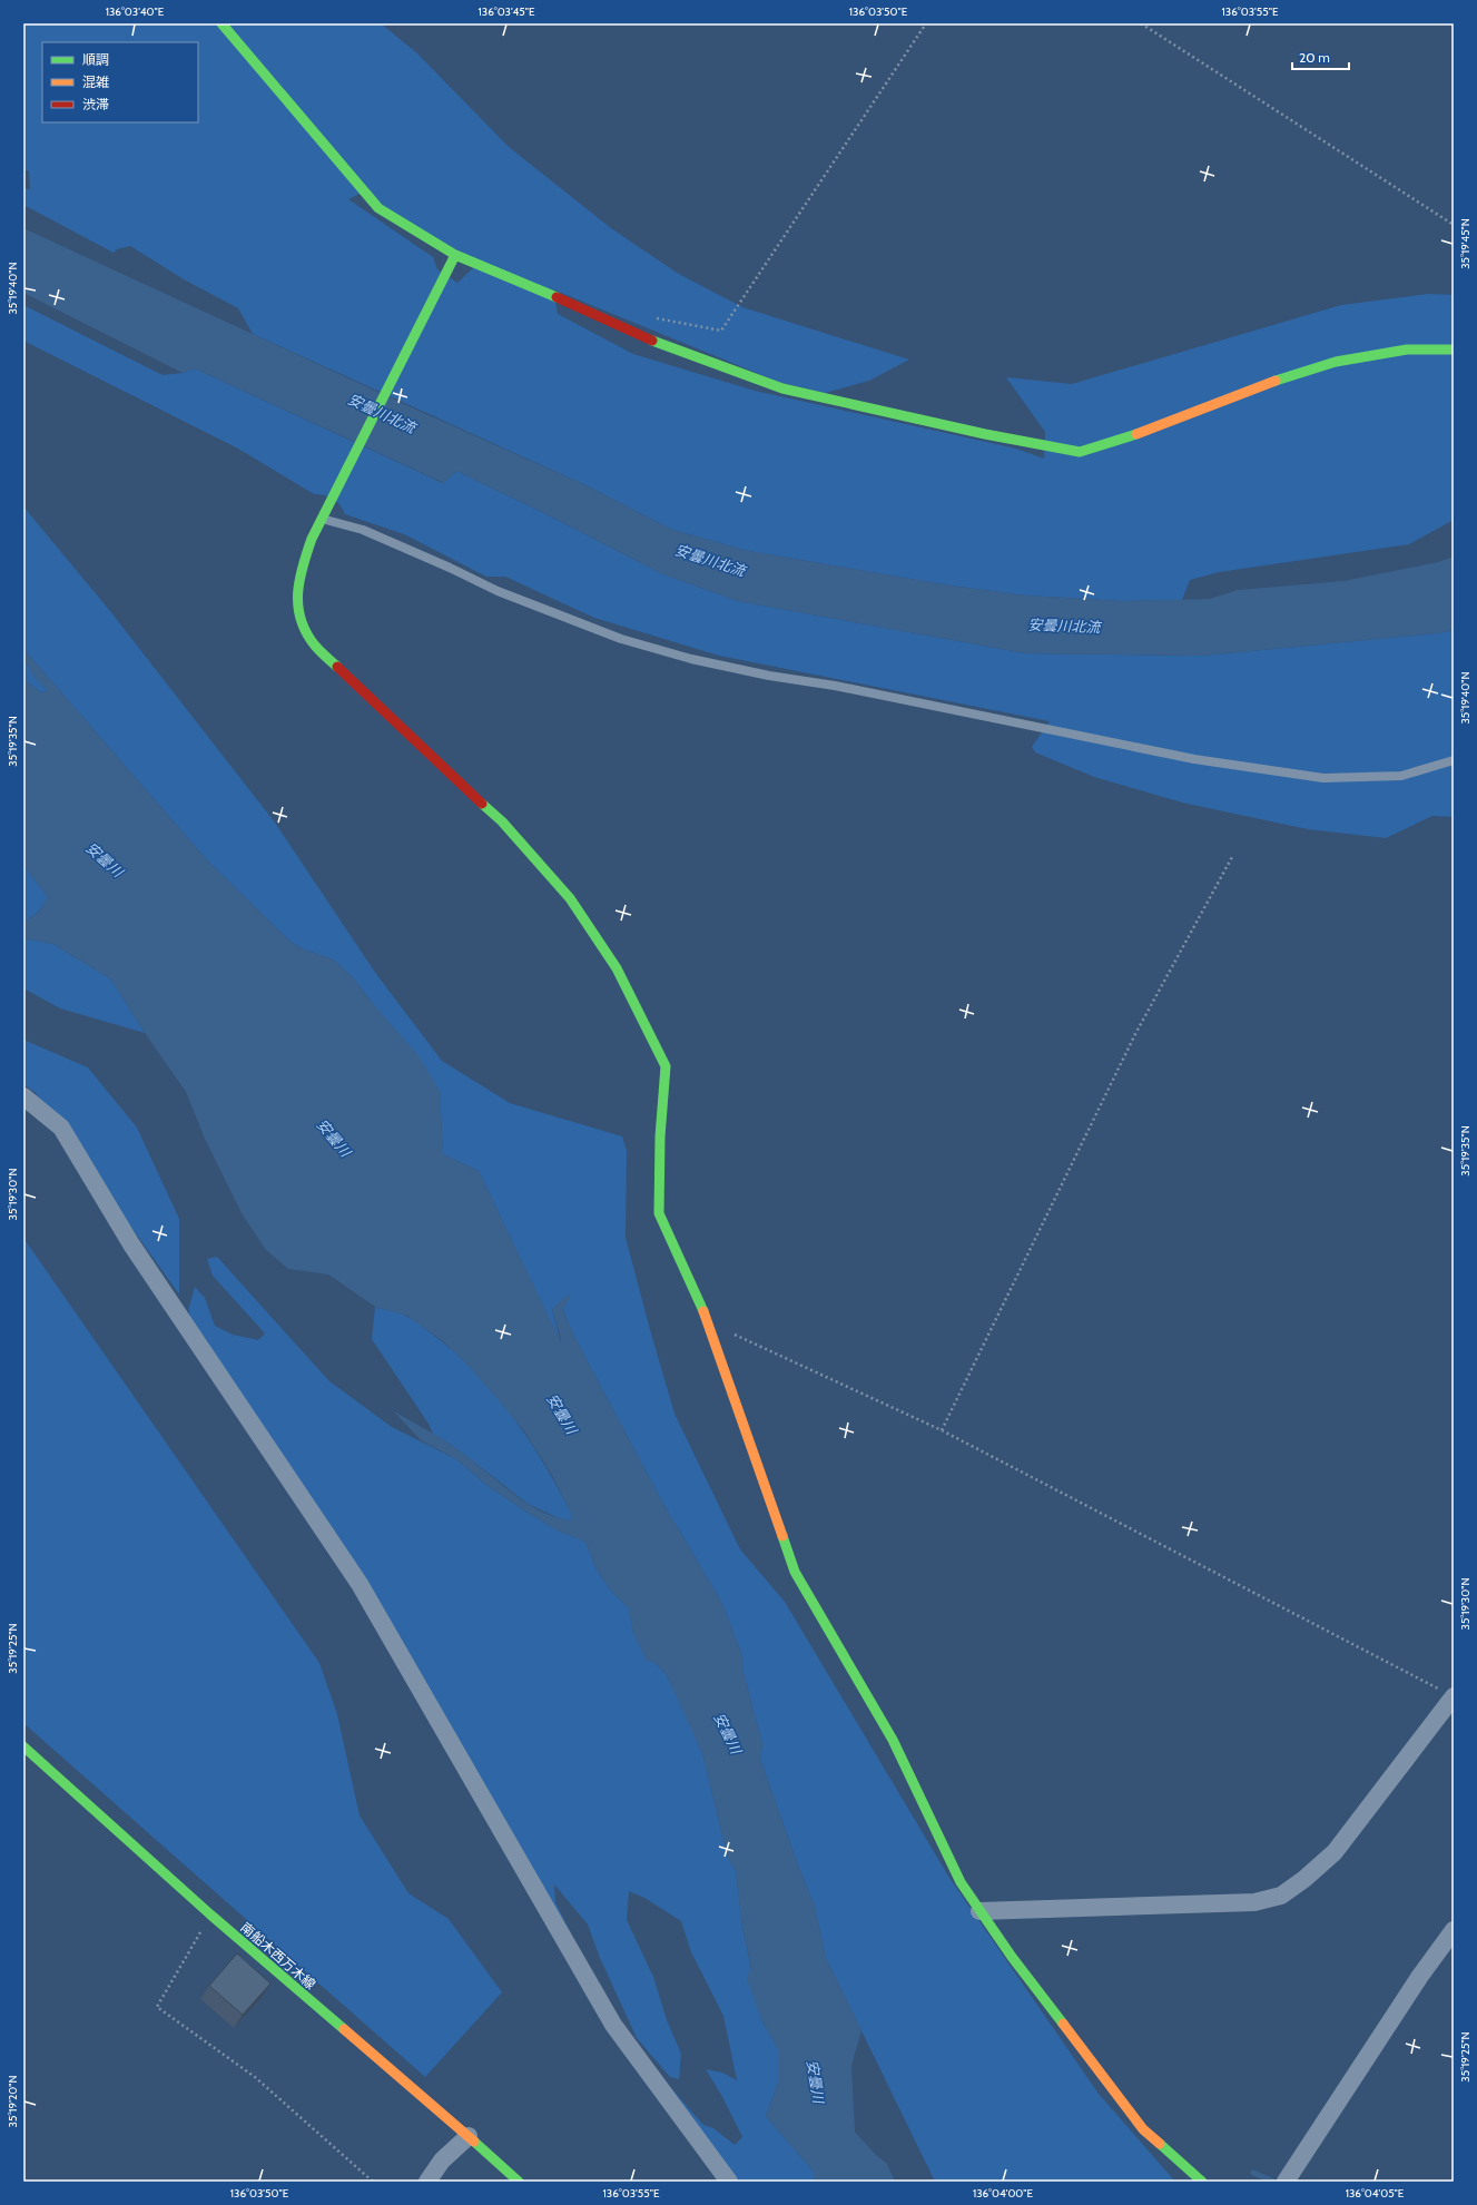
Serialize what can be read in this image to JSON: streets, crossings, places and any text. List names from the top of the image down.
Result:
{
  "streets": {
    "street": ["南船木西万木線"]
  },
  "water": ["安曇川北流", "安曇川"],
  "legend": ["順調", "混雑", "渋滞"],
  "scale_bar": "20 m",
  "coordinates": [
    "136°03'40\"E",
    "136°03'45\"E",
    "136°03'50\"E",
    "136°03'55\"E",
    "35°19'45\"N",
    "35°19'40\"N",
    "35°19'35\"N",
    "35°19'30\"N",
    "35°19'25\"N",
    "35°19'20\"N",
    "136°04'00\"E",
    "136°04'05\"E"
  ]
}
